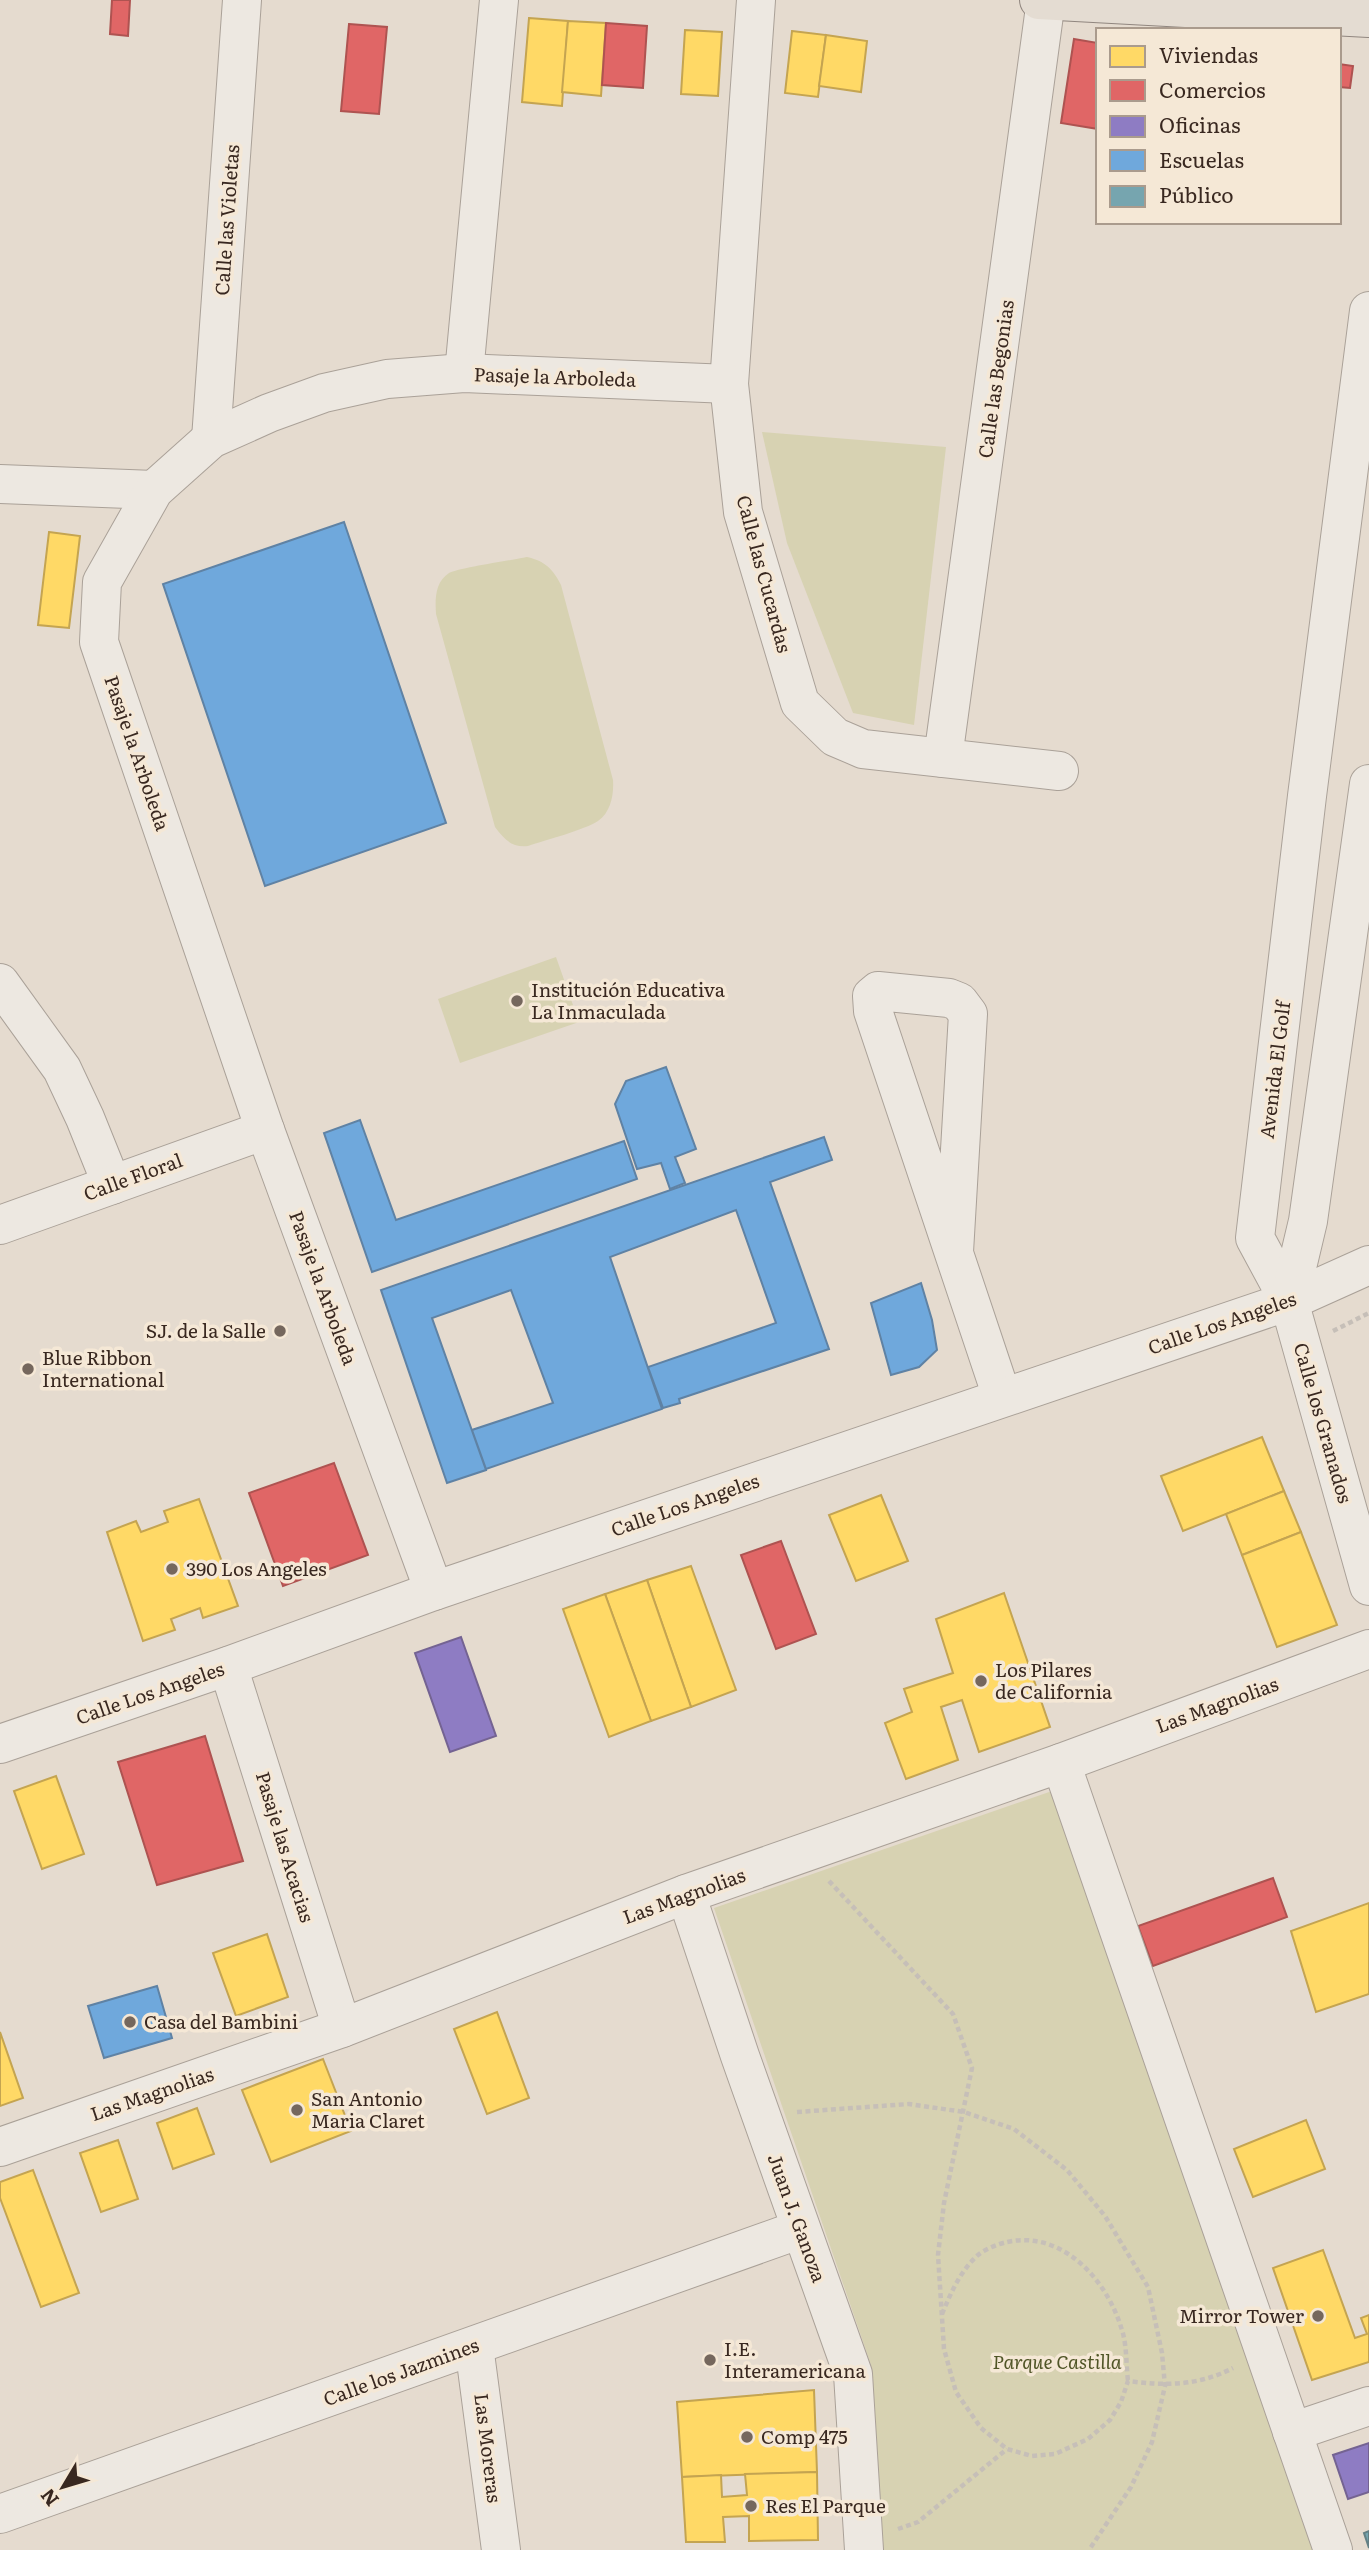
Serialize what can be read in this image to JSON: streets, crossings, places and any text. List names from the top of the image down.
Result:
{
  "streets": {
    "street": [
      "Calle las Violetas",
      "Pasaje la Arboleda",
      "Calle las Begonias",
      "Calle las Cucardas",
      "Avenida El Golf",
      "Calle Floral",
      "Calle Los Angeles",
      "Calle los Granados",
      "Las Magnolias",
      "Pasaje las Acacias",
      "Juan J. Ganoza",
      "Calle los Jazmines",
      "Las Moreras"
    ]
  },
  "crossings": [
    ["Calle las Violetas", "Pasaje la Arboleda"],
    ["Pasaje la Arboleda", "Calle las Cucardas"],
    ["Pasaje la Arboleda", "Calle Floral"],
    ["Pasaje la Arboleda", "Calle Los Angeles"],
    ["Calle las Begonias", "Calle las Cucardas"],
    ["Avenida El Golf", "Calle Los Angeles"],
    ["Avenida El Golf", "Calle los Granados"],
    ["Calle Los Angeles", "Calle los Granados"],
    ["Calle Los Angeles", "Pasaje las Acacias"],
    ["Las Magnolias", "Pasaje las Acacias"],
    ["Las Magnolias", "Juan J. Ganoza"],
    ["Juan J. Ganoza", "Calle los Jazmines"],
    ["Calle los Jazmines", "Las Moreras"]
  ],
  "parks": ["Parque Castilla"],
  "places": [
    "Institución Educativa La Inmaculada",
    "SJ. de la Salle",
    "Blue Ribbon International",
    "390 Los Angeles",
    "Los Pilares de California",
    "Casa del Bambini",
    "San Antonio Maria Claret",
    "Mirror Tower",
    "I.E. Interamericana",
    "Comp 475",
    "Res El Parque"
  ],
  "legend": [
    "Viviendas",
    "Comercios",
    "Oficinas",
    "Escuelas",
    "Público"
  ],
  "north": "bottom left"
}
